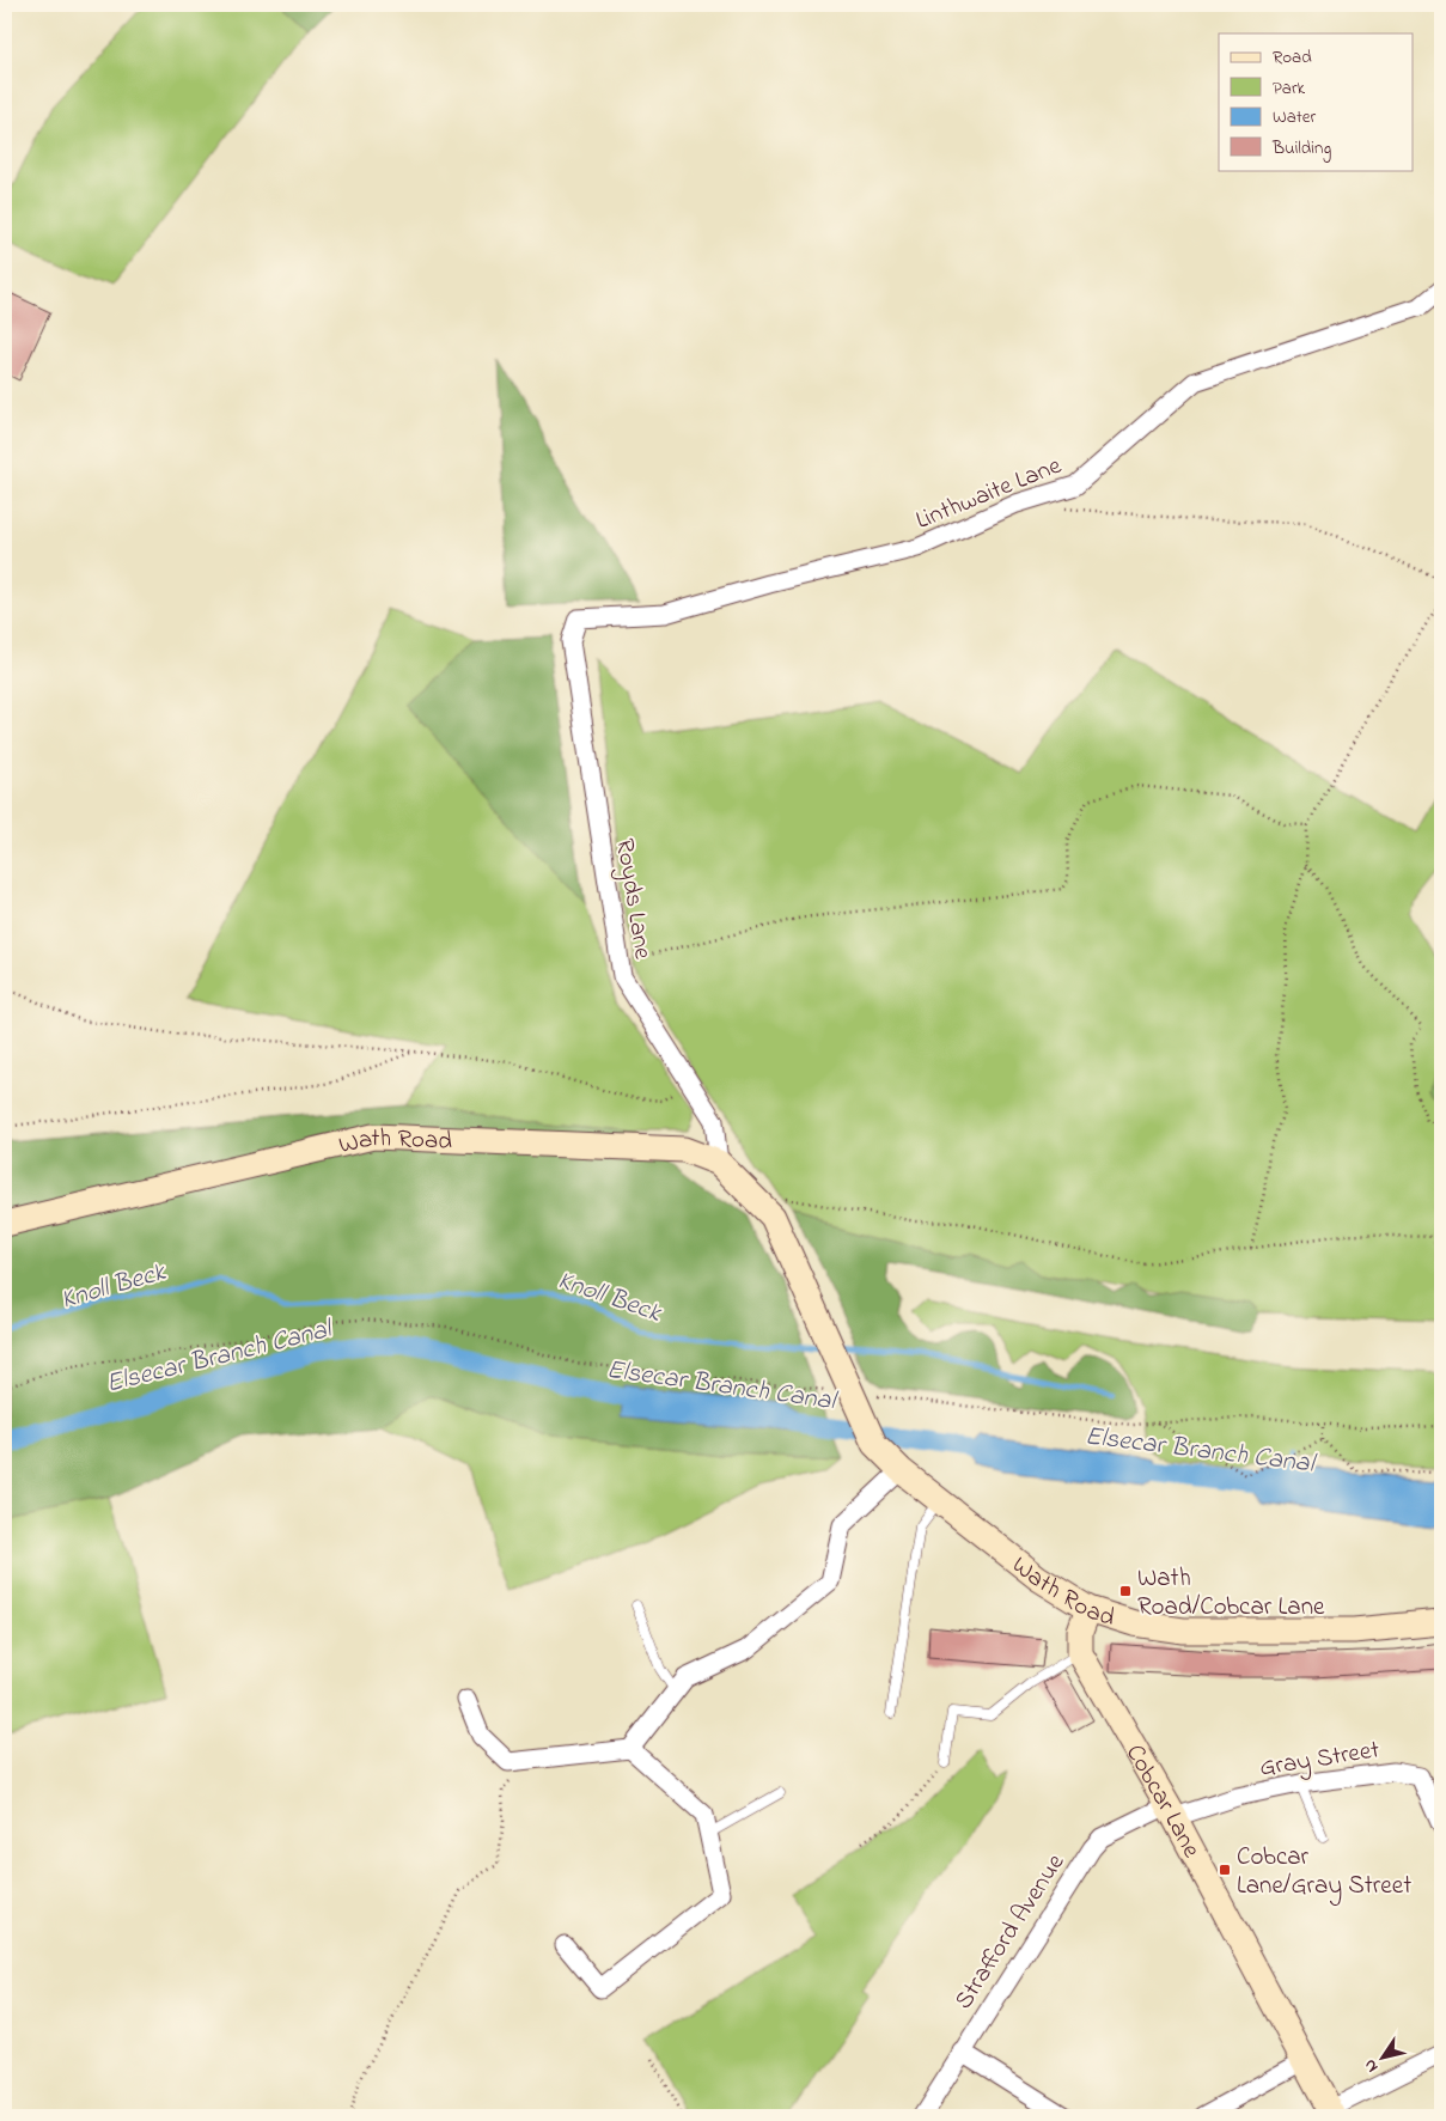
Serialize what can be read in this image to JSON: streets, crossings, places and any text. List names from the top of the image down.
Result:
{
  "streets": {
    "main road": ["Wath Road", "Cobcar Lane"],
    "street": [
      "Linthwaite Lane",
      "Royds Lane",
      "Gray Street",
      "Strafford Avenue"
    ]
  },
  "crossings": [
    ["Linthwaite Lane", "Royds Lane"],
    ["Royds Lane", "Wath Road"],
    ["Gray Street", "Cobcar Lane"],
    ["Gray Street", "Strafford Avenue"],
    ["Cobcar Lane", "Strafford Avenue"]
  ],
  "water": ["Knoll Beck", "Elsecar Branch Canal"],
  "places": {
    "transit": ["Wath Road/Cobcar Lane", "Cobcar Lane/Gray Street"]
  },
  "legend": [
    "Road",
    "Park",
    "Water",
    "Building"
  ],
  "north": "bottom left"
}
